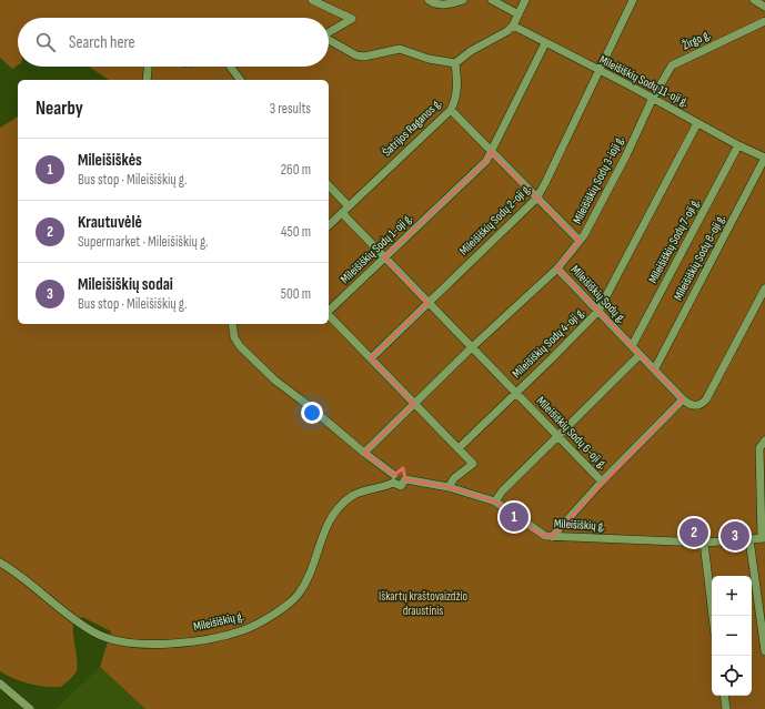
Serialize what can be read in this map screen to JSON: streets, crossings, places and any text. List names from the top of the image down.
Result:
{
  "streets": {
    "street": [
      "Žirgo g.",
      "Mileišiškių Sodų 11-oji g.",
      "Šatrijos Raganos g.",
      "Mileišiškių Sodų 3-ioji g.",
      "Mileišiškių Sodų 2-oji g.",
      "Mileišiškių Sodų 7-oji g.",
      "Mileišiškių Sodų 1-oji g.",
      "Mileišiškių Sodų 8-oji g.",
      "Mileišiškių Sodų g.",
      "Mileišiškių Sodų 4-oji g.",
      "Mileišiškių Sodų 6-oji g.",
      "Mileišiškių g."
    ]
  },
  "crossings": [
    ["Žirgo g.", "Mileišiškių Sodų 11-oji g."],
    ["Žirgo g.", "Mileišiškių Sodų 3-ioji g."],
    ["Mileišiškių Sodų 11-oji g.", "Mileišiškių Sodų 3-ioji g."],
    ["Mileišiškių Sodų 11-oji g.", "Mileišiškių Sodų 2-oji g."],
    ["Mileišiškių Sodų 11-oji g.", "Mileišiškių Sodų 7-oji g."],
    ["Mileišiškių Sodų 11-oji g.", "Mileišiškių Sodų 1-oji g."],
    ["Mileišiškių Sodų 11-oji g.", "Mileišiškių Sodų 8-oji g."],
    ["Mileišiškių Sodų 11-oji g.", "Mileišiškių Sodų 4-oji g."],
    ["Šatrijos Raganos g.", "Mileišiškių Sodų 6-oji g."],
    ["Mileišiškių Sodų 3-ioji g.", "Mileišiškių Sodų g."],
    ["Mileišiškių Sodų 2-oji g.", "Mileišiškių Sodų 1-oji g."],
    ["Mileišiškių Sodų 2-oji g.", "Mileišiškių Sodų 6-oji g."],
    ["Mileišiškių Sodų 7-oji g.", "Mileišiškių Sodų g."],
    ["Mileišiškių Sodų 1-oji g.", "Mileišiškių Sodų g."],
    ["Mileišiškių Sodų 1-oji g.", "Mileišiškių Sodų 4-oji g."],
    ["Mileišiškių Sodų 1-oji g.", "Mileišiškių Sodų 6-oji g."],
    ["Mileišiškių Sodų 1-oji g.", "Mileišiškių g."],
    ["Mileišiškių Sodų 8-oji g.", "Mileišiškių Sodų g."],
    ["Mileišiškių Sodų g.", "Mileišiškių Sodų 4-oji g."],
    ["Mileišiškių Sodų g.", "Mileišiškių Sodų 6-oji g."],
    ["Mileišiškių Sodų 4-oji g.", "Mileišiškių Sodų 6-oji g."],
    ["Mileišiškių Sodų 6-oji g.", "Mileišiškių g."]
  ],
  "parks": ["Iškartų kraštovaizdžio draustinis"],
  "page": {
    "search": "Search here",
    "heading": ["Nearby", "3 results"],
    "list": [
      {
        "mark": "1",
        "name": "Mileišiškės",
        "note": "Bus stop · Mileišiškių g.",
        "value": "260 m"
      },
      {
        "mark": "2",
        "name": "Krautuvėlė",
        "note": "Supermarket · Mileišiškių g.",
        "value": "450 m"
      },
      {
        "mark": "3",
        "name": "Mileišiškių sodai",
        "note": "Bus stop · Mileišiškių g.",
        "value": "500 m"
      }
    ],
    "pins": ["1", "2", "3"],
    "map_buttons": ["+", "−"]
  }
}
